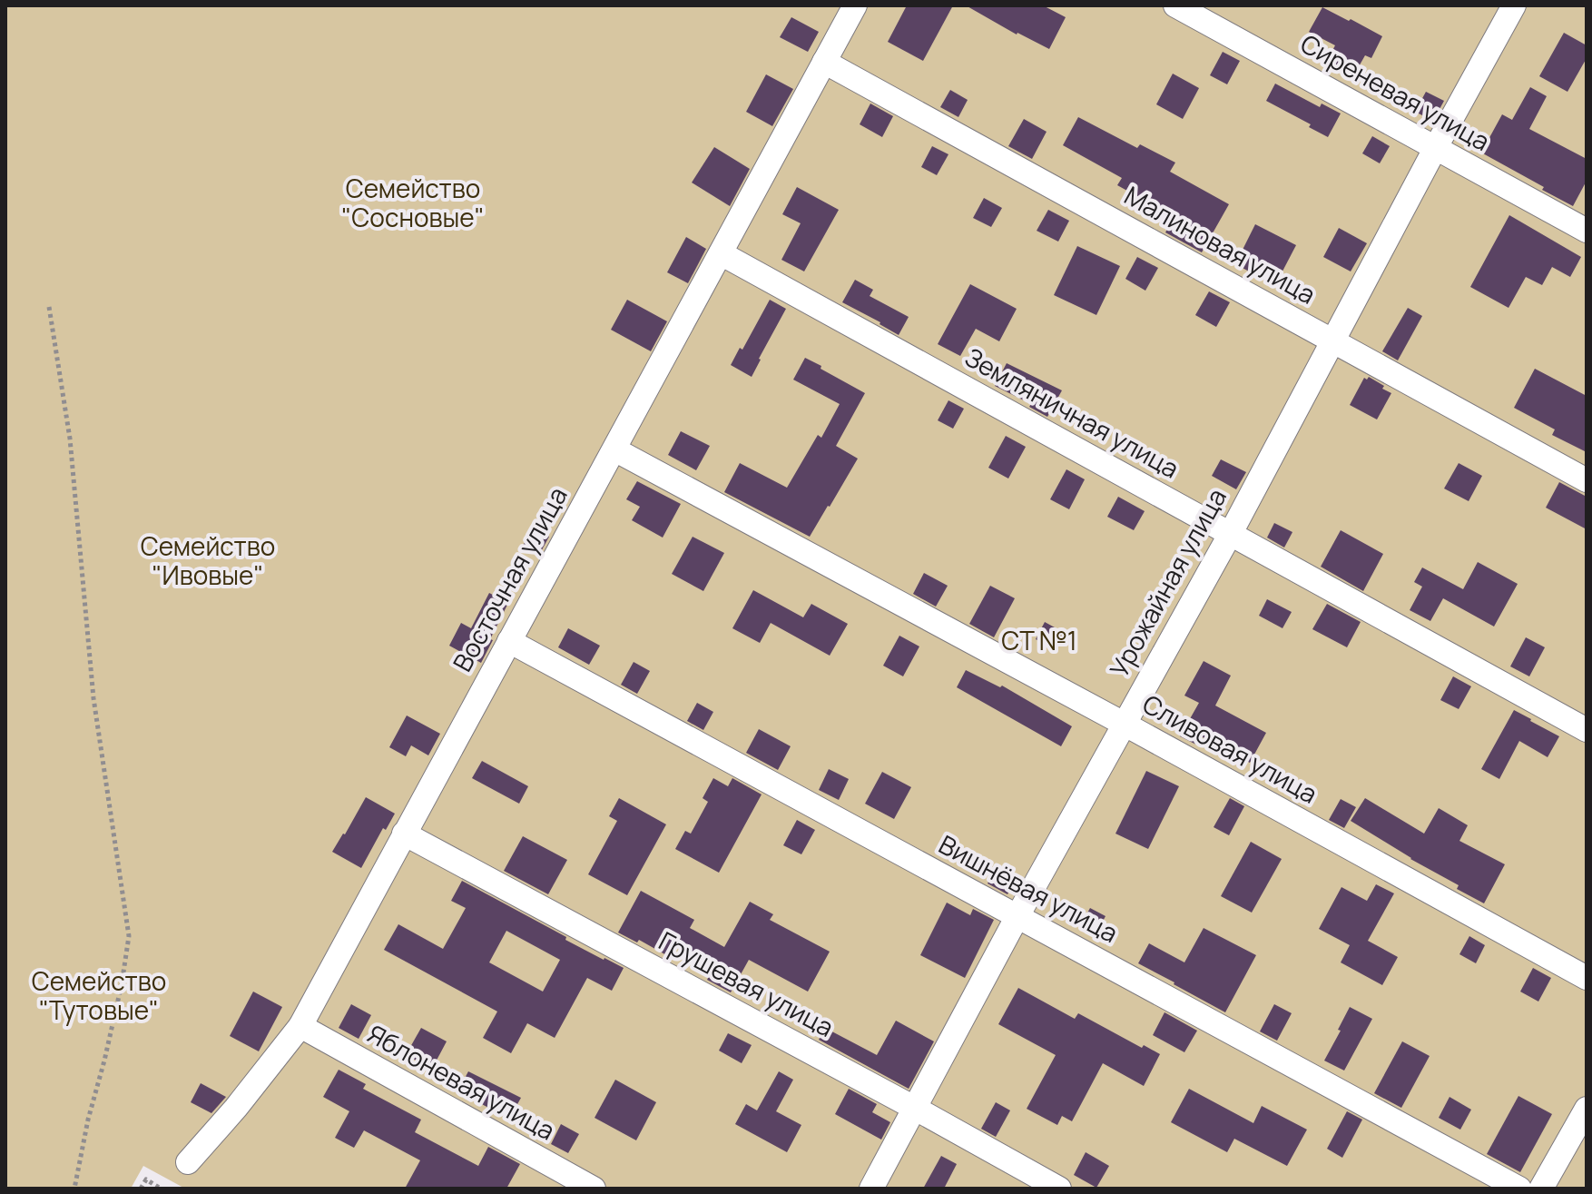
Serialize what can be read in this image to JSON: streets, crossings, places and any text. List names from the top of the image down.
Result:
{
  "streets": {
    "street": [
      "Сиреневая улица",
      "Малиновая улица",
      "Земляничная улица",
      "Восточная улица",
      "Урожайная улица",
      "Сливовая улица",
      "Вишнёвая улица",
      "Грушевая улица",
      "Яблоневая улица"
    ]
  },
  "crossings": [
    ["Сиреневая улица", "Урожайная улица"],
    ["Малиновая улица", "Восточная улица"],
    ["Малиновая улица", "Урожайная улица"],
    ["Земляничная улица", "Восточная улица"],
    ["Земляничная улица", "Урожайная улица"],
    ["Восточная улица", "Сливовая улица"],
    ["Восточная улица", "Вишнёвая улица"],
    ["Восточная улица", "Грушевая улица"],
    ["Восточная улица", "Яблоневая улица"],
    ["Урожайная улица", "Сливовая улица"],
    ["Урожайная улица", "Вишнёвая улица"],
    ["Урожайная улица", "Грушевая улица"]
  ],
  "parks": [
    "Семейство \"Сосновые\"",
    "Семейство \"Ивовые\"",
    "СТ №1",
    "Семейство \"Тутовые\""
  ]
}
